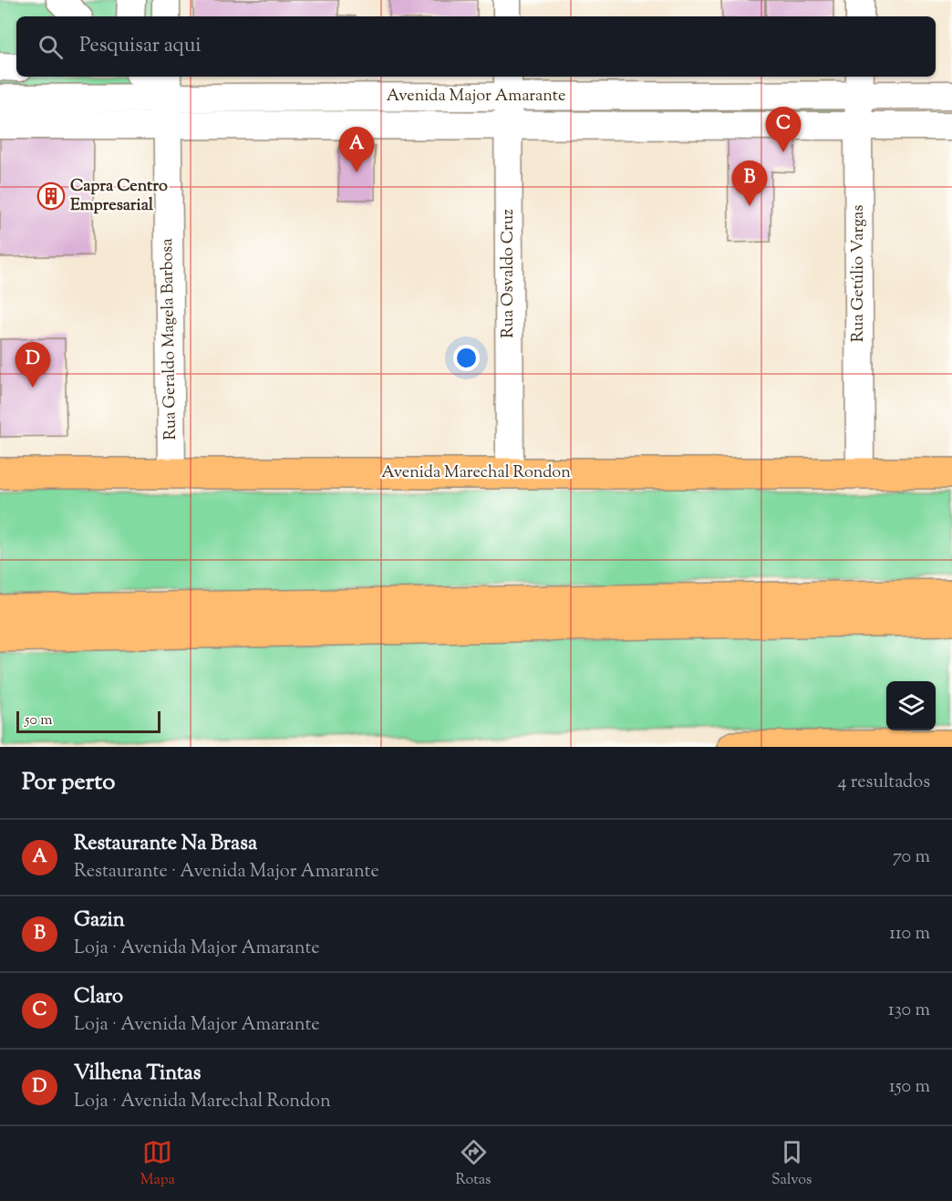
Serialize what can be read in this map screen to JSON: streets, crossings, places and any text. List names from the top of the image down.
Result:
{
  "streets": {
    "main road": ["Avenida Marechal Rondon"],
    "street": [
      "Avenida Major Amarante",
      "Rua Osvaldo Cruz",
      "Rua Getúlio Vargas",
      "Rua Geraldo Magela Barbosa"
    ]
  },
  "crossings": [
    ["Avenida Major Amarante", "Rua Osvaldo Cruz"],
    ["Avenida Major Amarante", "Rua Getúlio Vargas"],
    ["Avenida Major Amarante", "Rua Geraldo Magela Barbosa"],
    ["Rua Osvaldo Cruz", "Avenida Marechal Rondon"],
    ["Rua Getúlio Vargas", "Avenida Marechal Rondon"],
    ["Rua Geraldo Magela Barbosa", "Avenida Marechal Rondon"]
  ],
  "places": {
    "building": ["Capra Centro Empresarial"]
  },
  "scale_bar": "50 m",
  "page": {
    "search": "Pesquisar aqui",
    "pins": [
      "C",
      "A",
      "B",
      "D"
    ],
    "scale": "50 m",
    "heading": ["Por perto", "4 resultados"],
    "list": [
      {
        "mark": "A",
        "name": "Restaurante Na Brasa",
        "note": "Restaurante · Avenida Major Amarante",
        "value": "70 m"
      },
      {
        "mark": "B",
        "name": "Gazin",
        "note": "Loja · Avenida Major Amarante",
        "value": "110 m"
      },
      {
        "mark": "C",
        "name": "Claro",
        "note": "Loja · Avenida Major Amarante",
        "value": "130 m"
      },
      {
        "mark": "D",
        "name": "Vilhena Tintas",
        "note": "Loja · Avenida Marechal Rondon",
        "value": "150 m"
      }
    ],
    "nav": ["Mapa", "Rotas", "Salvos"]
  }
}
